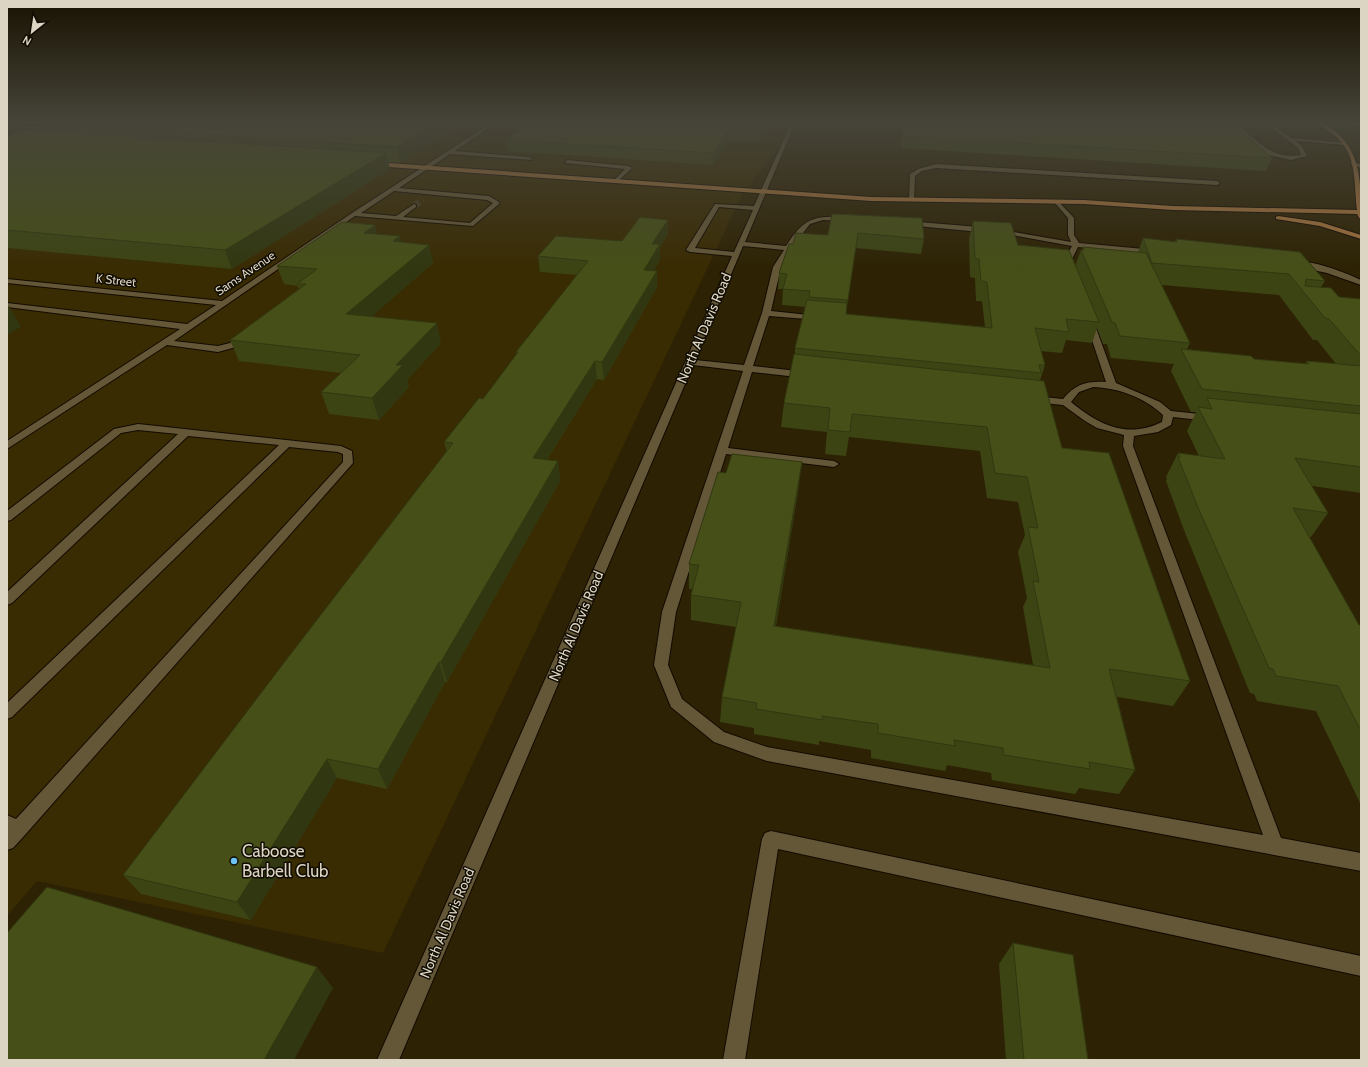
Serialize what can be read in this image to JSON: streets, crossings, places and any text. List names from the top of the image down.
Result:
{
  "streets": {
    "street": ["Sams Avenue", "K Street", "North Al Davis Road"]
  },
  "crossings": [
    ["Sams Avenue", "K Street"]
  ],
  "places": ["Caboose Barbell Club"],
  "north": "bottom left"
}
